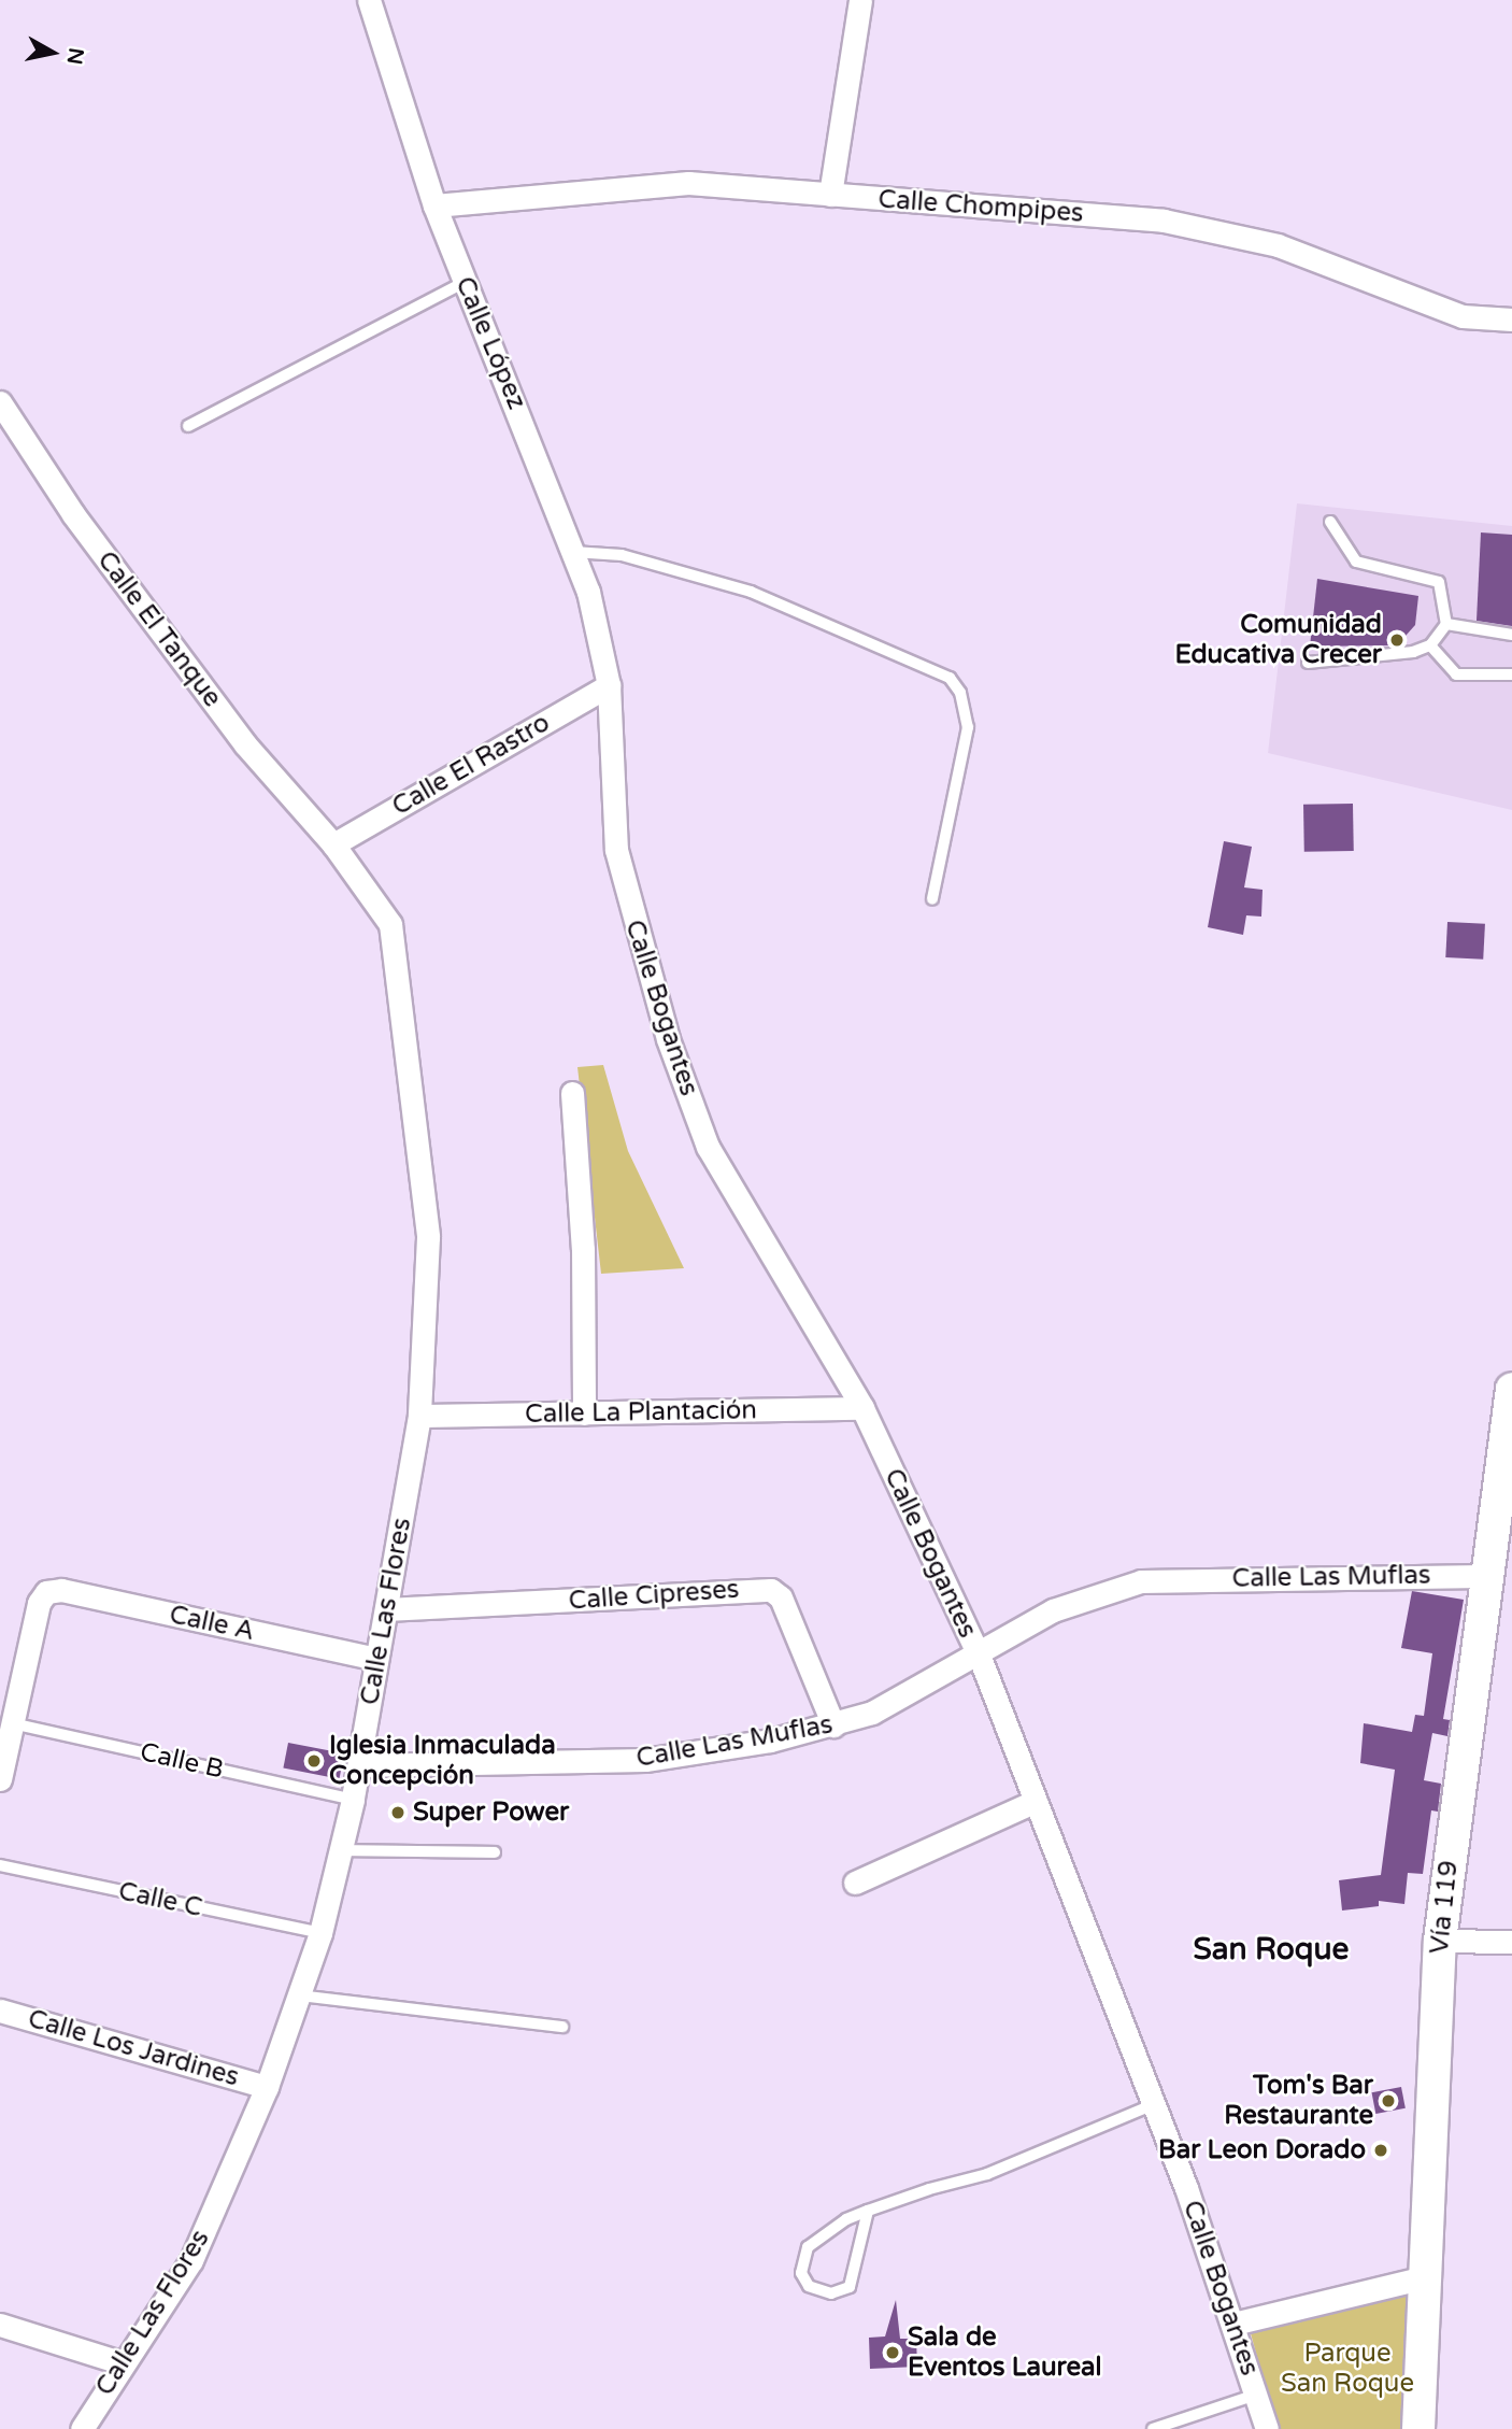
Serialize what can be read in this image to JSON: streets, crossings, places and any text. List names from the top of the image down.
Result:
{
  "streets": {
    "main road": ["Vía 119"],
    "street": [
      "Calle Chompipes",
      "Calle López",
      "Calle El Tanque",
      "Calle El Rastro",
      "Calle Bogantes",
      "Calle La Plantación",
      "Calle Las Muflas",
      "Calle Cipreses",
      "Calle Las Flores",
      "Calle A",
      "Calle Los Jardines"
    ],
    "lane": ["Calle B", "Calle C"]
  },
  "crossings": [
    ["Calle Chompipes", "Calle López"],
    ["Calle López", "Calle El Rastro"],
    ["Calle López", "Calle Bogantes"],
    ["Calle El Tanque", "Calle El Rastro"],
    ["Calle El Tanque", "Calle Las Flores"],
    ["Calle El Rastro", "Calle Bogantes"],
    ["Calle El Rastro", "Calle Las Flores"],
    ["Calle Bogantes", "Calle La Plantación"],
    ["Calle Bogantes", "Calle Las Muflas"],
    ["Calle La Plantación", "Calle Las Flores"],
    ["Calle Las Muflas", "Calle Cipreses"],
    ["Calle Las Muflas", "Calle Las Flores"],
    ["Calle Las Muflas", "Vía 119"],
    ["Calle Cipreses", "Calle Las Flores"],
    ["Calle Las Flores", "Calle A"],
    ["Calle Las Flores", "Calle B"],
    ["Calle Las Flores", "Calle C"],
    ["Calle Las Flores", "Calle Los Jardines"],
    ["Calle A", "Calle B"]
  ],
  "districts": ["San Roque"],
  "parks": ["Parque San Roque"],
  "places": [
    "Comunidad Educativa Crecer",
    "Iglesia Inmaculada Concepción",
    "Super Power",
    "Tom's Bar Restaurante",
    "Bar Leon Dorado",
    "Sala de Eventos Laureal"
  ],
  "north": "right"
}
